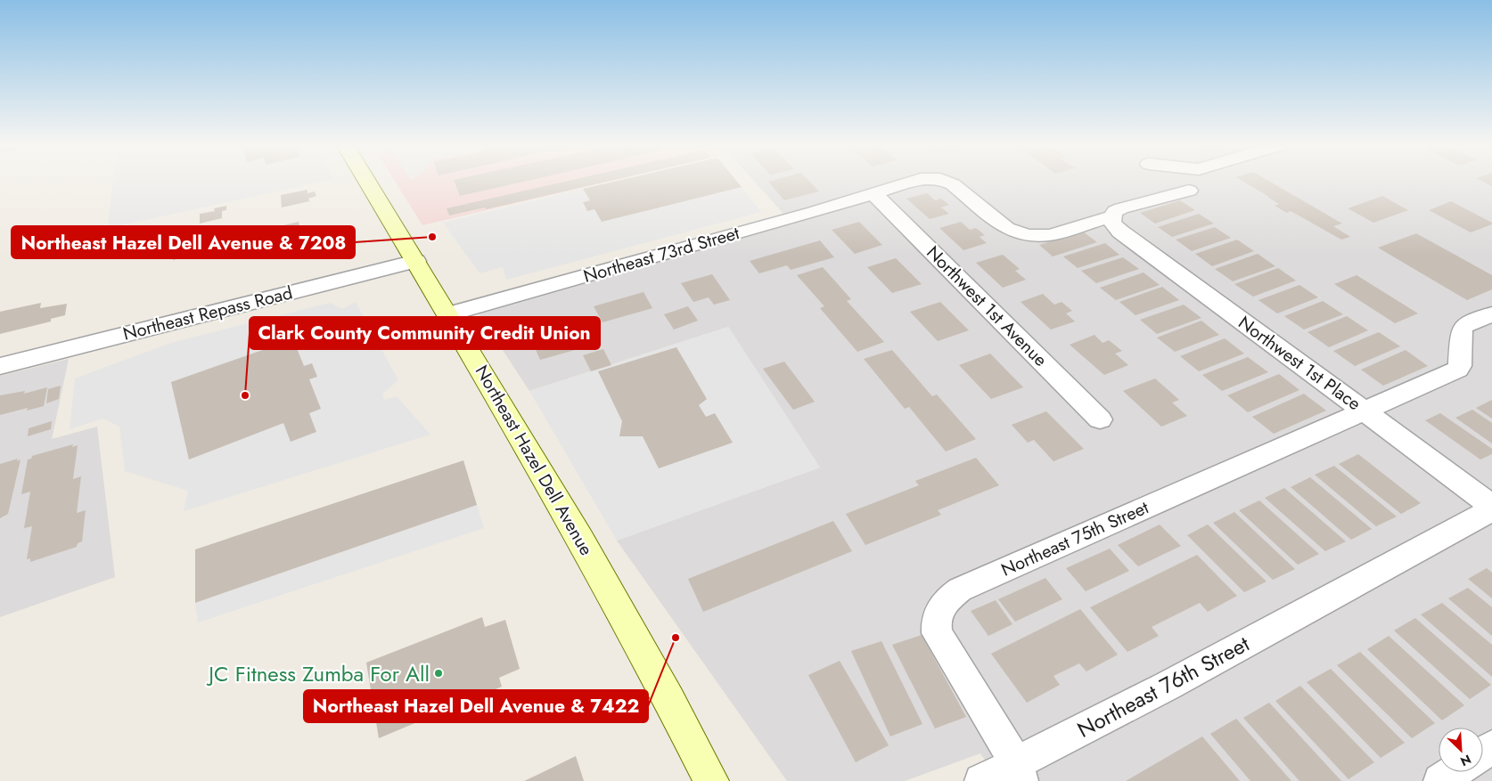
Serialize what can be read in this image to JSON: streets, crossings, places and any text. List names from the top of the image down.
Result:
{
  "streets": {
    "main road": ["Northeast Hazel Dell Avenue"],
    "street": [
      "Northeast 73rd Street",
      "Northwest 1st Avenue",
      "Northeast Repass Road",
      "Northwest 1st Place",
      "Northeast 75th Street",
      "Northeast 76th Street"
    ]
  },
  "crossings": [
    ["Northeast 73rd Street", "Northwest 1st Avenue"],
    ["Northeast 73rd Street", "Northwest 1st Place"],
    ["Northeast 73rd Street", "Northeast Hazel Dell Avenue"],
    ["Northeast Repass Road", "Northeast Hazel Dell Avenue"],
    ["Northwest 1st Place", "Northeast 75th Street"],
    ["Northwest 1st Place", "Northeast 76th Street"],
    ["Northeast 75th Street", "Northeast 76th Street"]
  ],
  "places": [
    "Northeast Hazel Dell Avenue & 7208",
    "Clark County Community Credit Union",
    "Northeast Hazel Dell Avenue & 7422",
    "JC Fitness Zumba For All"
  ],
  "north": "bottom right"
}
